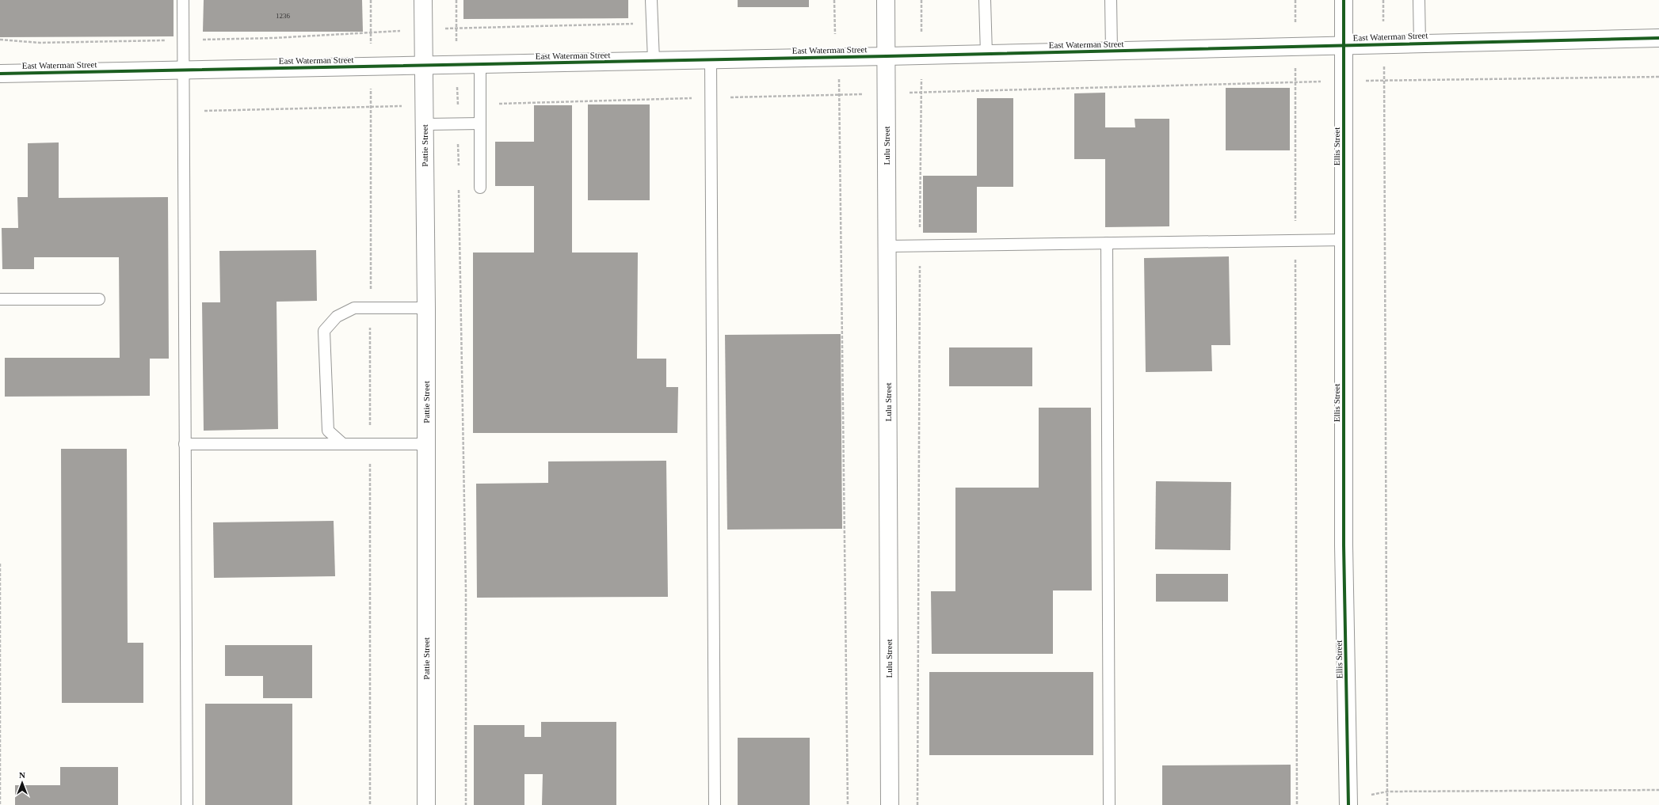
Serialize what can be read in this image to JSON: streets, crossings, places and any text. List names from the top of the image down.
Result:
{
  "streets": {
    "street": [
      "East Waterman Street",
      "Pattie Street",
      "Lulu Street",
      "Ellis Street"
    ]
  },
  "crossings": [
    ["East Waterman Street", "Pattie Street"],
    ["East Waterman Street", "Lulu Street"],
    ["East Waterman Street", "Ellis Street"]
  ],
  "house_numbers": ["1236"],
  "north": "top"
}
